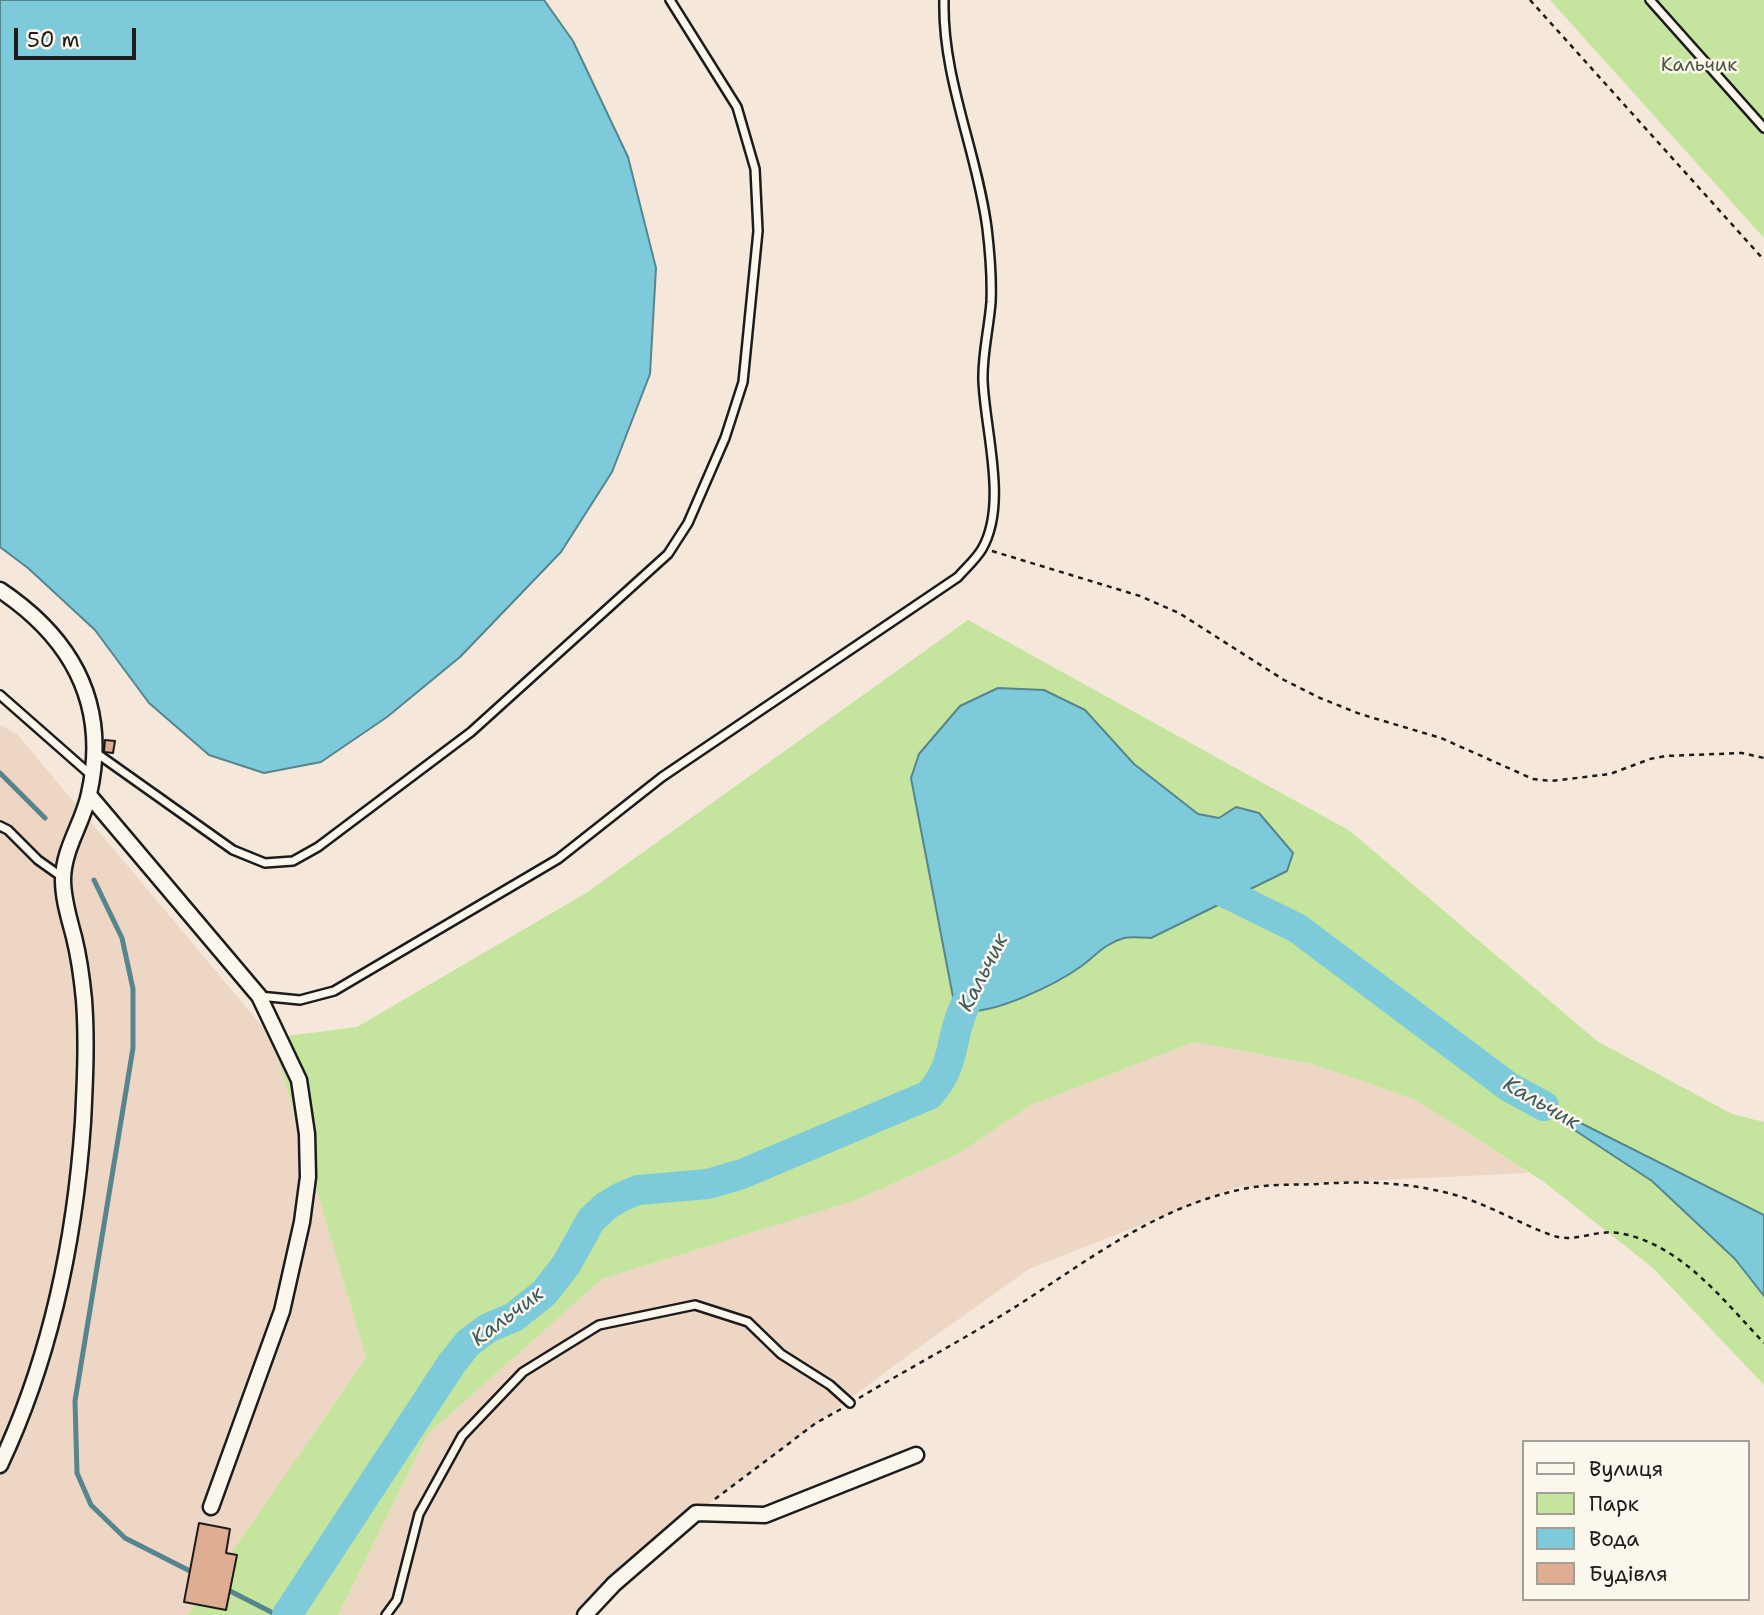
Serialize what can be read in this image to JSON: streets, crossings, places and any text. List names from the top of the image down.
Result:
{
  "water": ["Кальчик"],
  "parks": ["Кальчик"],
  "legend": [
    "Вулиця",
    "Парк",
    "Вода",
    "Будівля"
  ],
  "scale_bar": "50 m"
}
